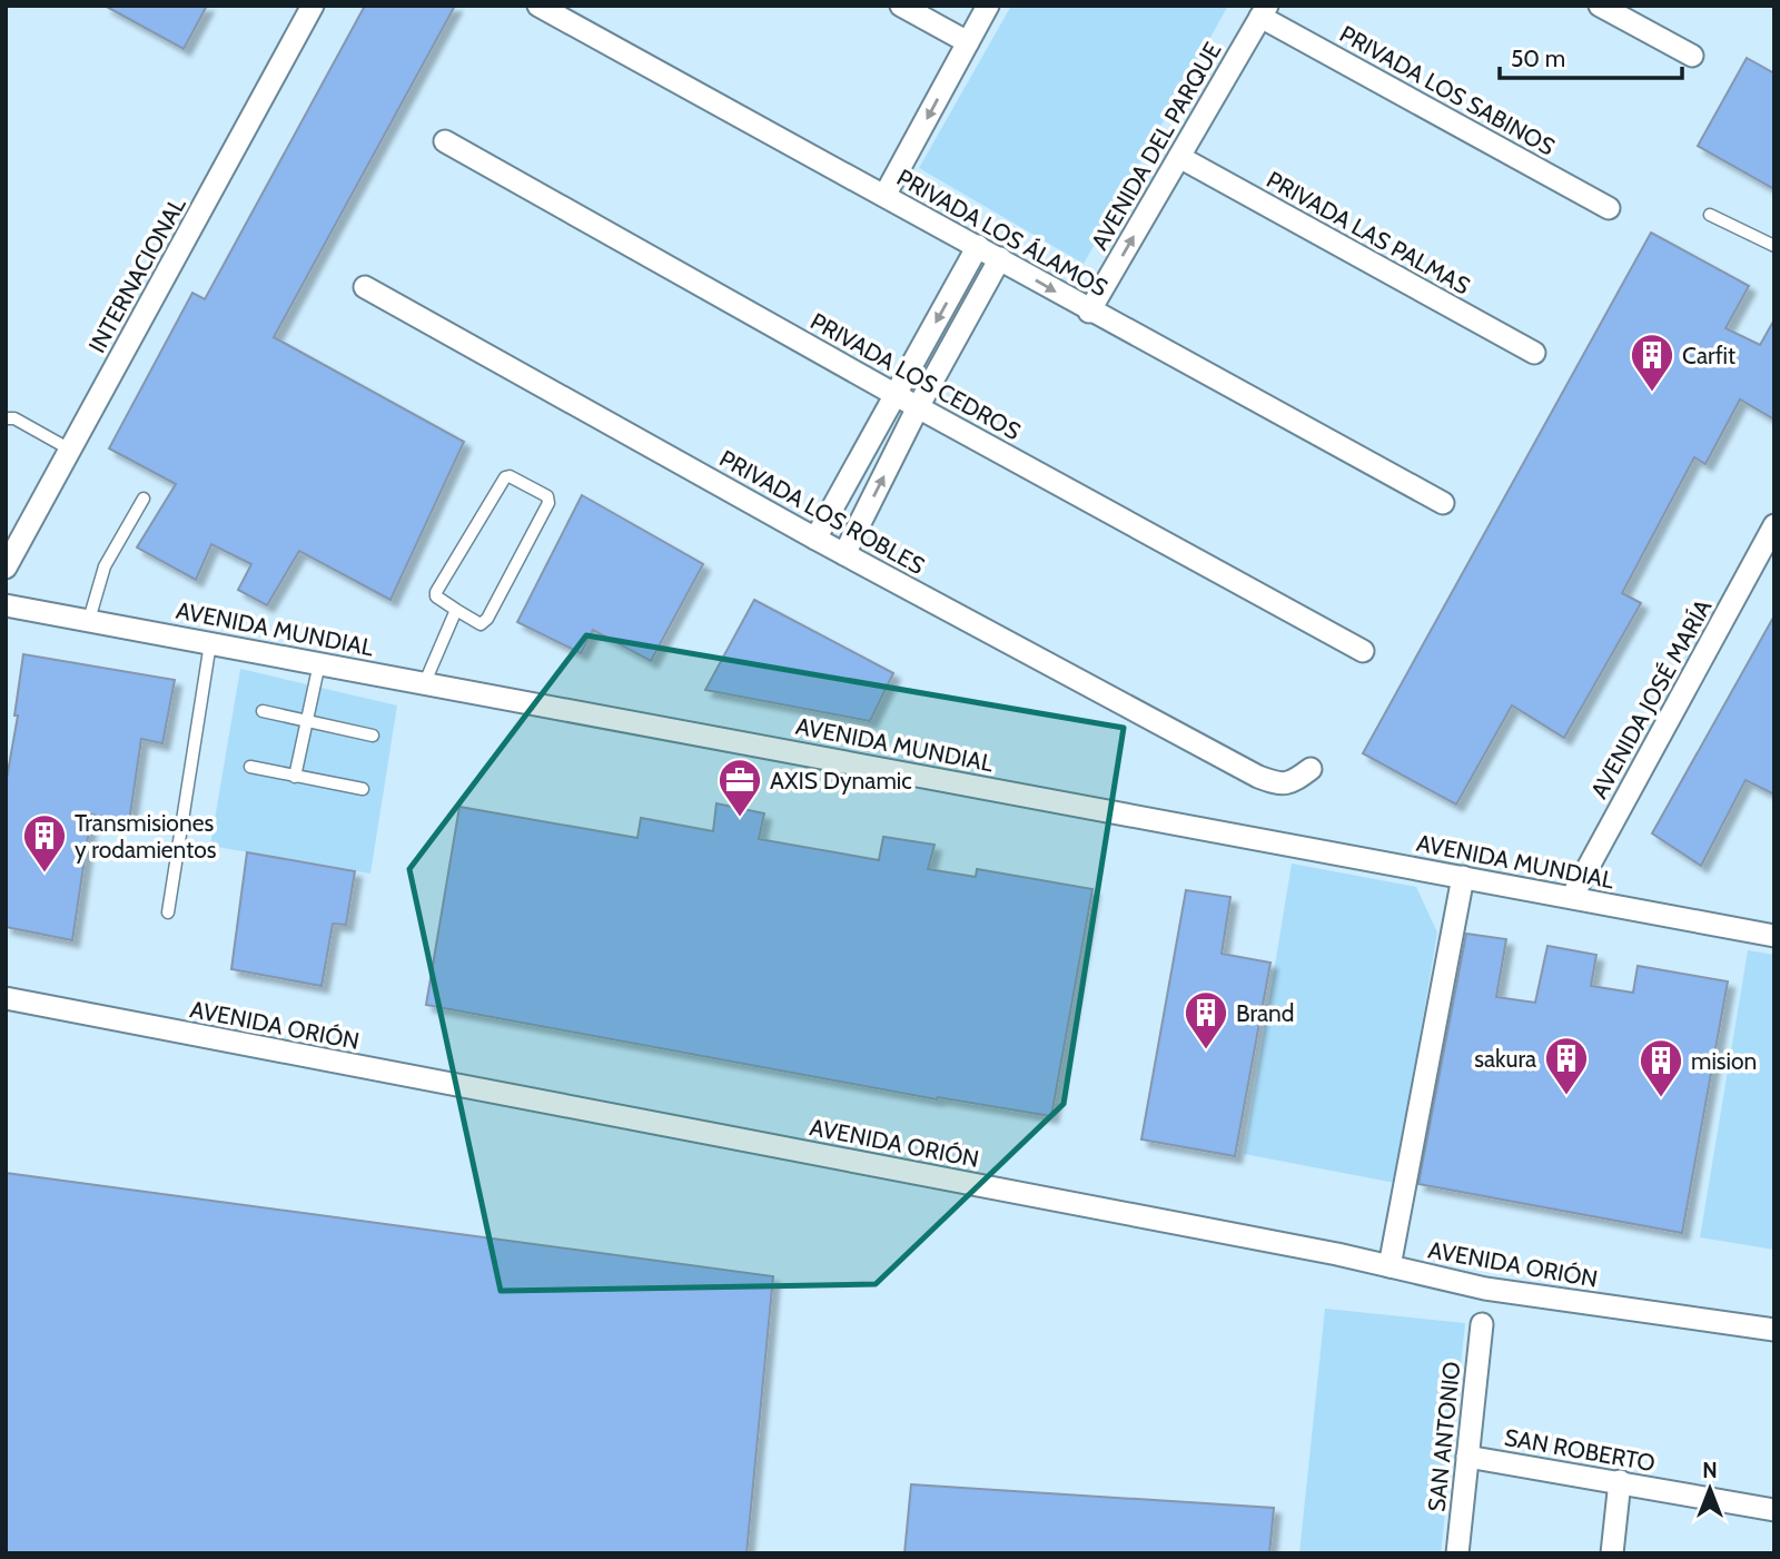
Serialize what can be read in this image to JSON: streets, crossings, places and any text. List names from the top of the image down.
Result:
{
  "streets": {
    "street": [
      "PRIVADA LOS SABINOS",
      "AVENIDA DEL PARQUE",
      "PRIVADA LOS ÁLAMOS",
      "PRIVADA LAS PALMAS",
      "INTERNACIONAL",
      "PRIVADA LOS CEDROS",
      "PRIVADA LOS ROBLES",
      "AVENIDA MUNDIAL",
      "AVENIDA JOSÉ MARÍA",
      "AVENIDA ORIÓN",
      "SAN ANTONIO",
      "SAN ROBERTO"
    ]
  },
  "crossings": [
    ["PRIVADA LOS SABINOS", "AVENIDA DEL PARQUE"],
    ["AVENIDA DEL PARQUE", "PRIVADA LOS ÁLAMOS"],
    ["AVENIDA DEL PARQUE", "PRIVADA LAS PALMAS"],
    ["AVENIDA MUNDIAL", "AVENIDA JOSÉ MARÍA"],
    ["SAN ANTONIO", "SAN ROBERTO"]
  ],
  "one_way": ["AVENIDA DEL PARQUE"],
  "places": {
    "building": [
      "Carfit",
      "Transmisiones y rodamientos",
      "Brand",
      "sakura",
      "mision"
    ],
    "office": ["AXIS Dynamic"]
  },
  "scale_bar": "50 m",
  "north": "top"
}
